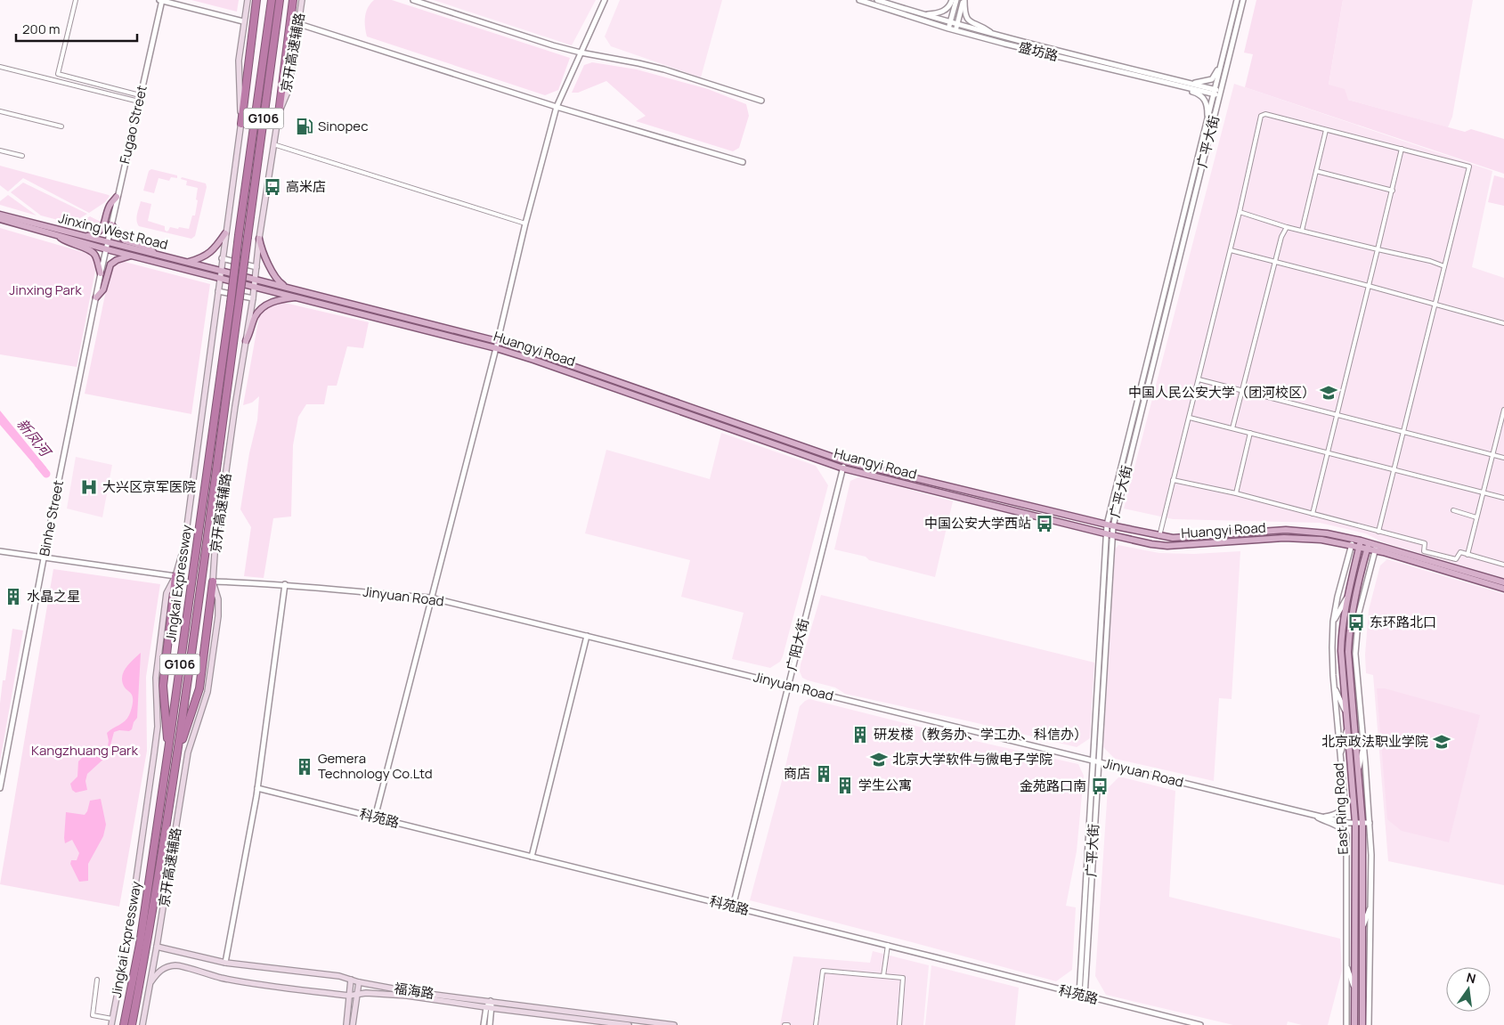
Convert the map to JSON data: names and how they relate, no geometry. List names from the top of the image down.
{
  "streets": {
    "highway": ["G106", "Jingkai Expressway"],
    "main road": [
      "京开高速辅路",
      "Jinxing West Road",
      "Huangyi Road",
      "East Ring Road",
      "福海路"
    ],
    "street": [
      "盛坊路",
      "Fugao Street",
      "广平大街",
      "Binhe Street",
      "Jinyuan Road",
      "广阳大街",
      "科苑路"
    ]
  },
  "crossings": [
    ["盛坊路", "广平大街"],
    ["京开高速辅路", "Huangyi Road"],
    ["京开高速辅路", "Jinyuan Road"],
    ["京开高速辅路", "福海路"],
    ["Fugao Street", "Jinxing West Road"],
    ["Fugao Street", "Binhe Street"],
    ["广平大街", "Huangyi Road"],
    ["广平大街", "Jinyuan Road"],
    ["广平大街", "科苑路"],
    ["Jinxing West Road", "Huangyi Road"],
    ["Jinxing West Road", "Binhe Street"],
    ["Huangyi Road", "广阳大街"],
    ["Huangyi Road", "East Ring Road"],
    ["Jinyuan Road", "广阳大街"],
    ["Jinyuan Road", "East Ring Road"],
    ["广阳大街", "科苑路"]
  ],
  "water": ["新凤河"],
  "parks": ["Jinxing Park", "Kangzhuang Park"],
  "places": {
    "fuel station": ["Sinopec"],
    "bus stop": [
      "高米店",
      "中国公安大学西站",
      "东环路北口",
      "金苑路口南"
    ],
    "school or university": ["中国人民公安大学（团河校区）", "北京政法职业学院", "北京大学软件与微电子学院"],
    "hospital": ["大兴区京军医院"],
    "building": [
      "水晶之星",
      "研发楼（教务办、学工办、科信办）",
      "Gemera Technology Co.Ltd",
      "商店",
      "学生公寓"
    ]
  },
  "scale_bar": "200 m",
  "north": "top"
}
